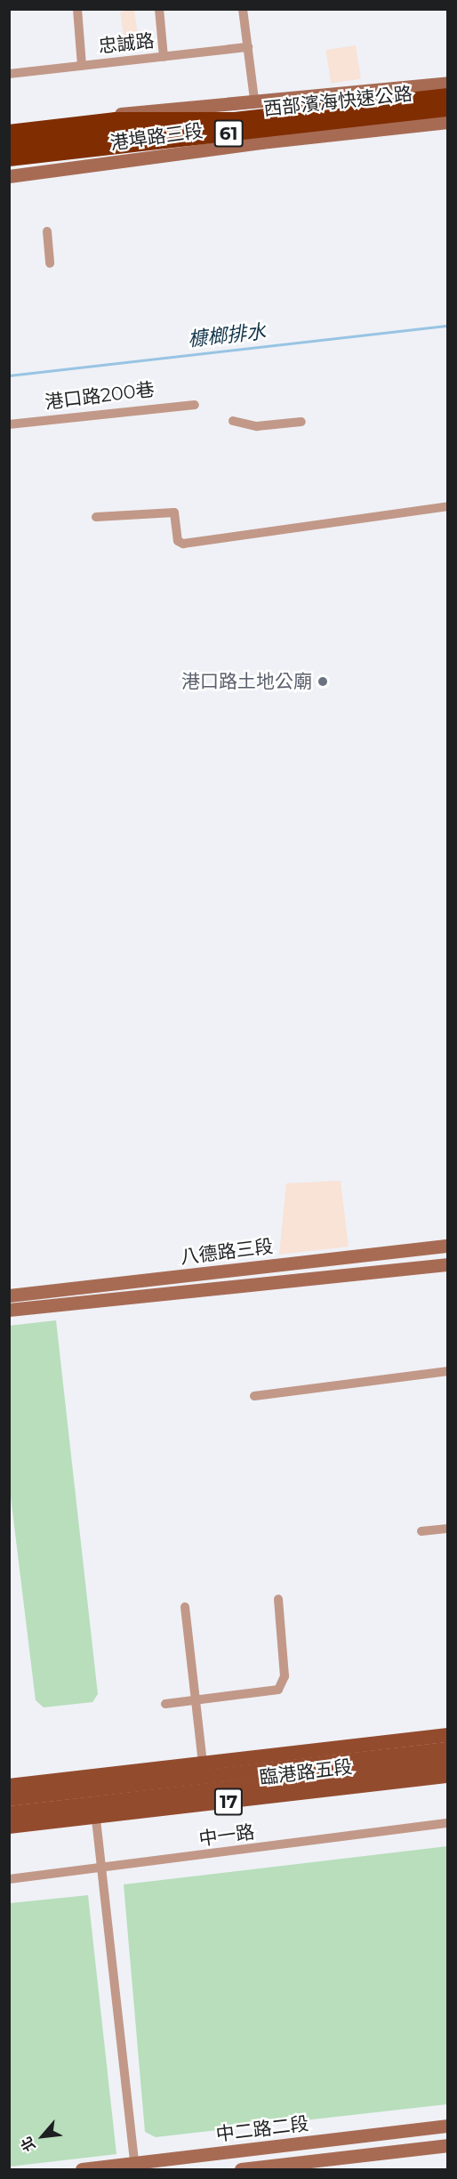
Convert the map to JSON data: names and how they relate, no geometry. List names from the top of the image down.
{
  "streets": {
    "highway": ["西部濱海快速公路", "61"],
    "main road": ["臨港路五段", "17"],
    "street": [
      "忠誠路",
      "港埠路三段",
      "港口路200巷",
      "八德路三段",
      "中一路",
      "中二路二段"
    ]
  },
  "water": ["槺榔排水"],
  "places": ["港口路土地公廟"],
  "north": "bottom left"
}
